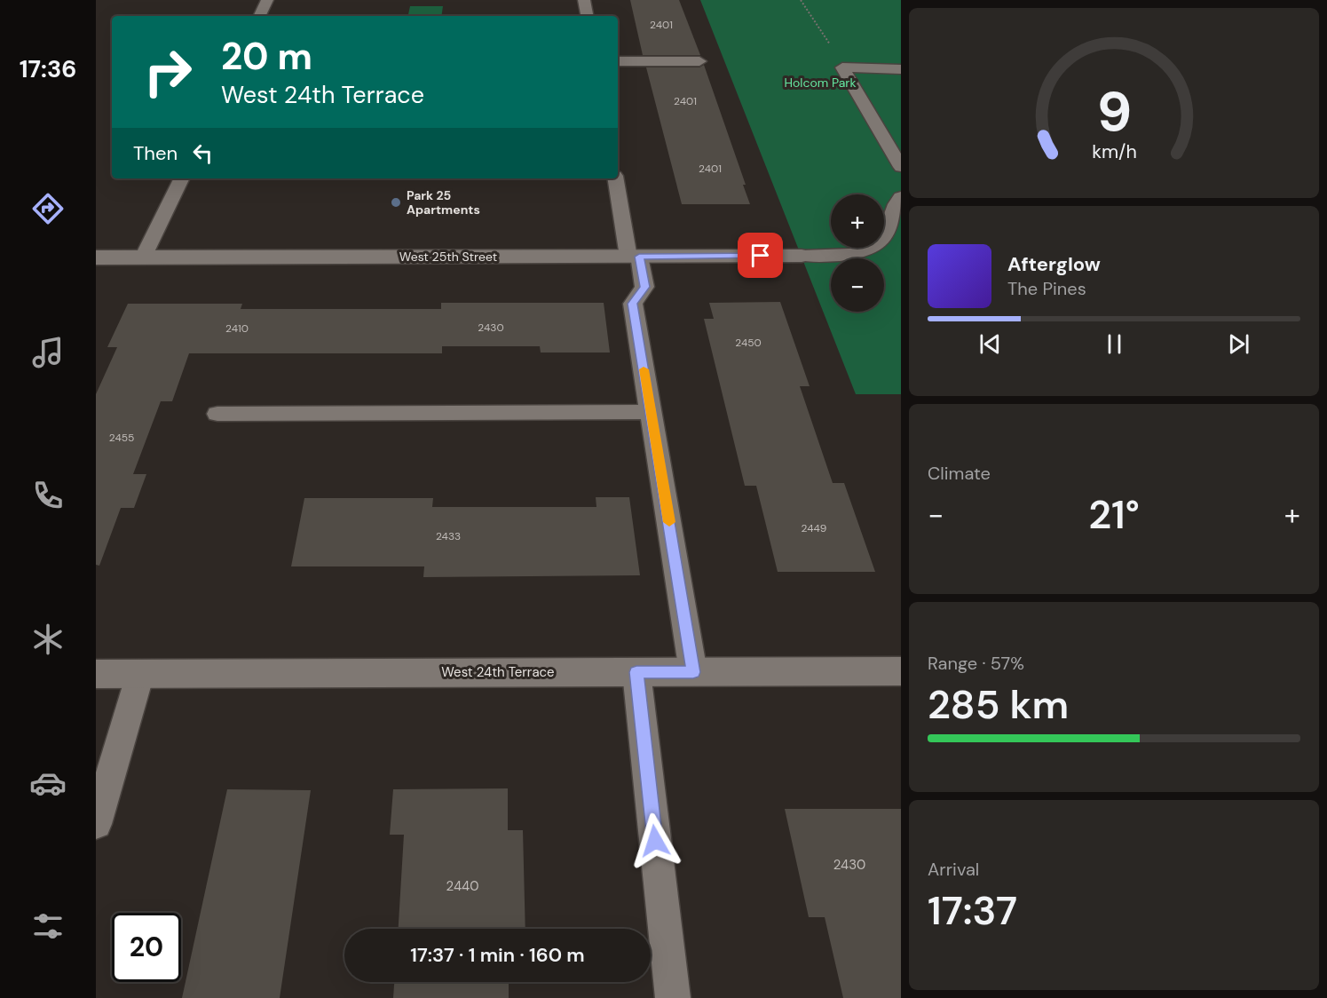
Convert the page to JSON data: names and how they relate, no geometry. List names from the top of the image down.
{
  "streets": {
    "street": ["West 25th Street", "West 24th Terrace"]
  },
  "parks": ["Holcom Park"],
  "places": ["Park 25 Apartments"],
  "house_numbers": [
    "2401",
    "2401",
    "2401",
    "2430",
    "2410",
    "2450",
    "2455",
    "2449",
    "2433",
    "2430",
    "2440"
  ],
  "page": {
    "tabs": "17:36",
    "turn": ["20 m", "West 24th Terrace"],
    "then": "Then",
    "map_buttons": ["+", "−"],
    "song": ["Afterglow", "The Pines"],
    "tile": [
      "Climate",
      ["Range · 57%", "285 km"],
      ["Arrival", "17:37"]
    ],
    "heat": ["−", "21°", "+"],
    "limit": "20",
    "trip": "17:37 · 1 min · 160 m",
    "gauge": ["9", "km/h"]
  }
}
